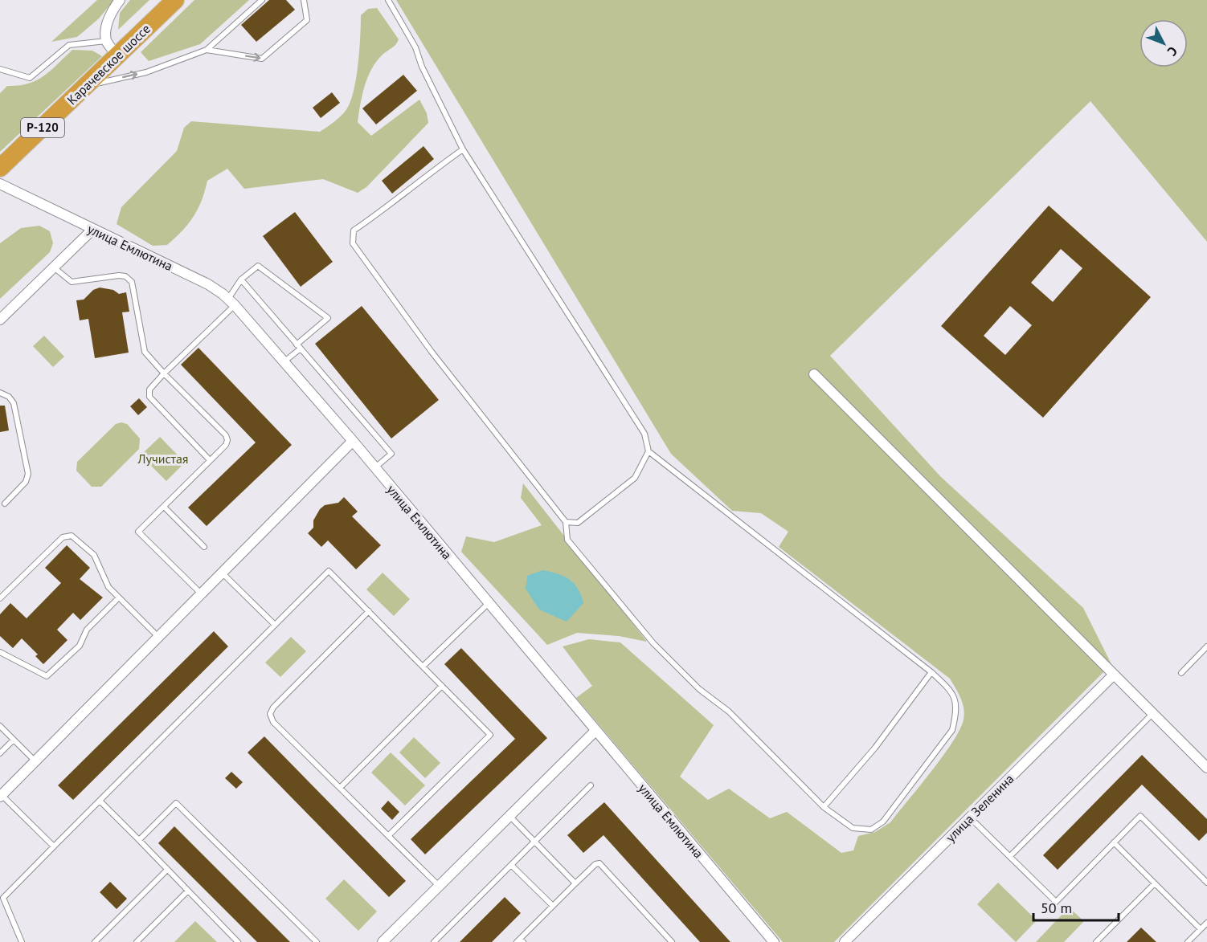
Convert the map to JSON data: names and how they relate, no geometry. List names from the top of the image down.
{
  "streets": {
    "highway": ["Карачевское шоссе", "Р-120"],
    "street": ["улица Емлютина", "улица Зеленина"]
  },
  "parks": ["Лучистая"],
  "scale_bar": "50 m",
  "north": "bottom right"
}
